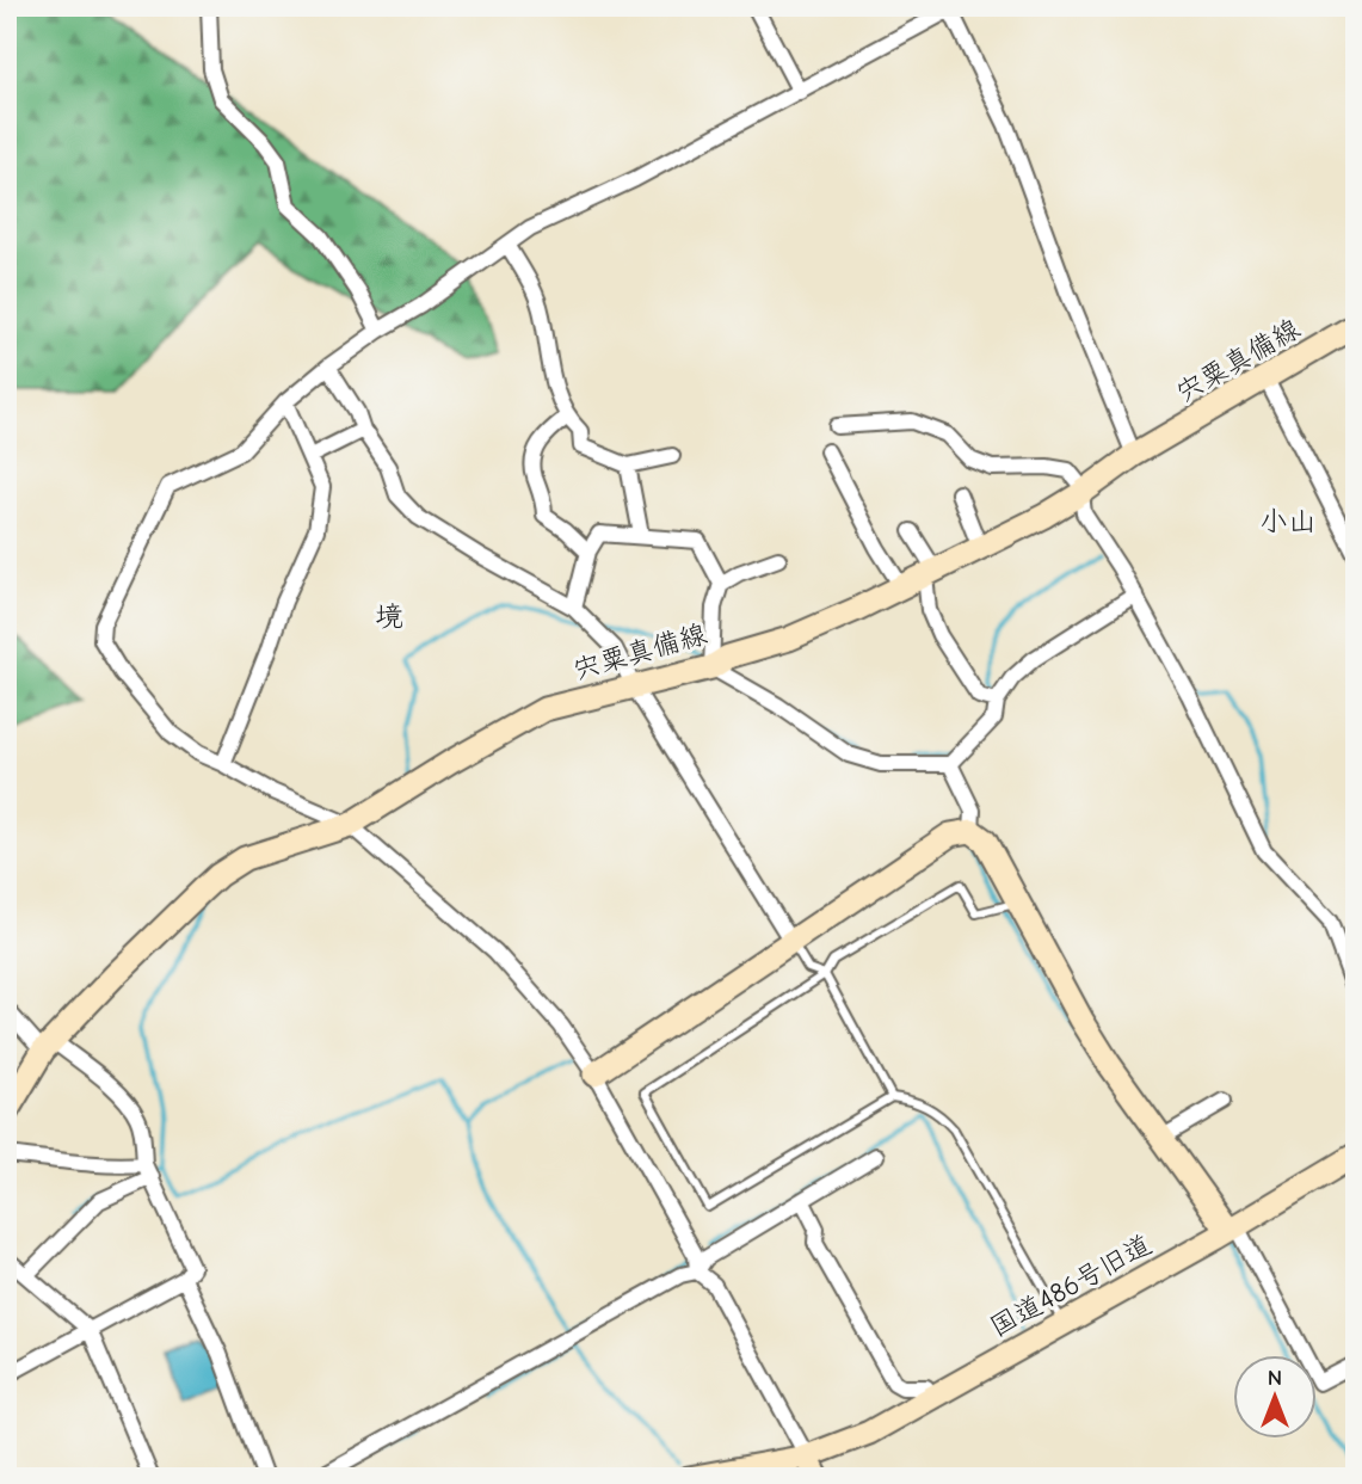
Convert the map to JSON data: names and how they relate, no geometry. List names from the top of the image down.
{
  "streets": {
    "main road": ["宍粟真備線", "国道486号旧道"]
  },
  "districts": ["小山", "境"],
  "north": "top"
}
